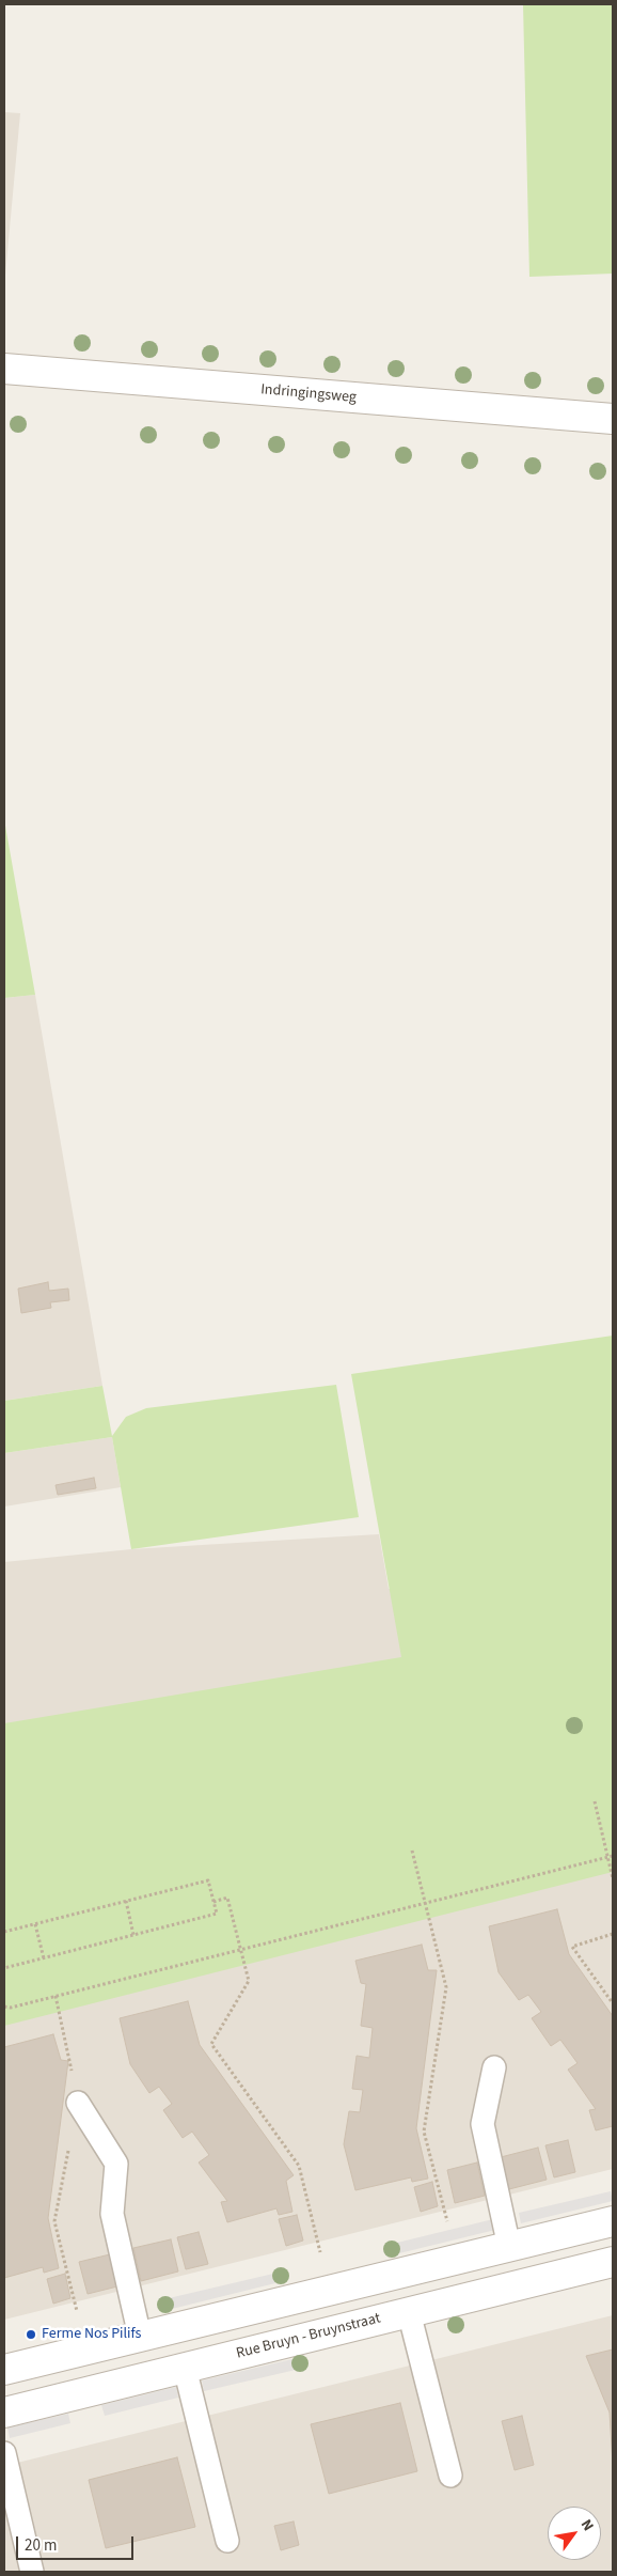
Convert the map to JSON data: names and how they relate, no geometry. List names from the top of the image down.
{
  "streets": {
    "street": ["Indringingsweg", "Rue Bruyn - Bruynstraat"]
  },
  "places": ["Ferme Nos Pilifs"],
  "scale_bar": "20 m",
  "north": "top right"
}
